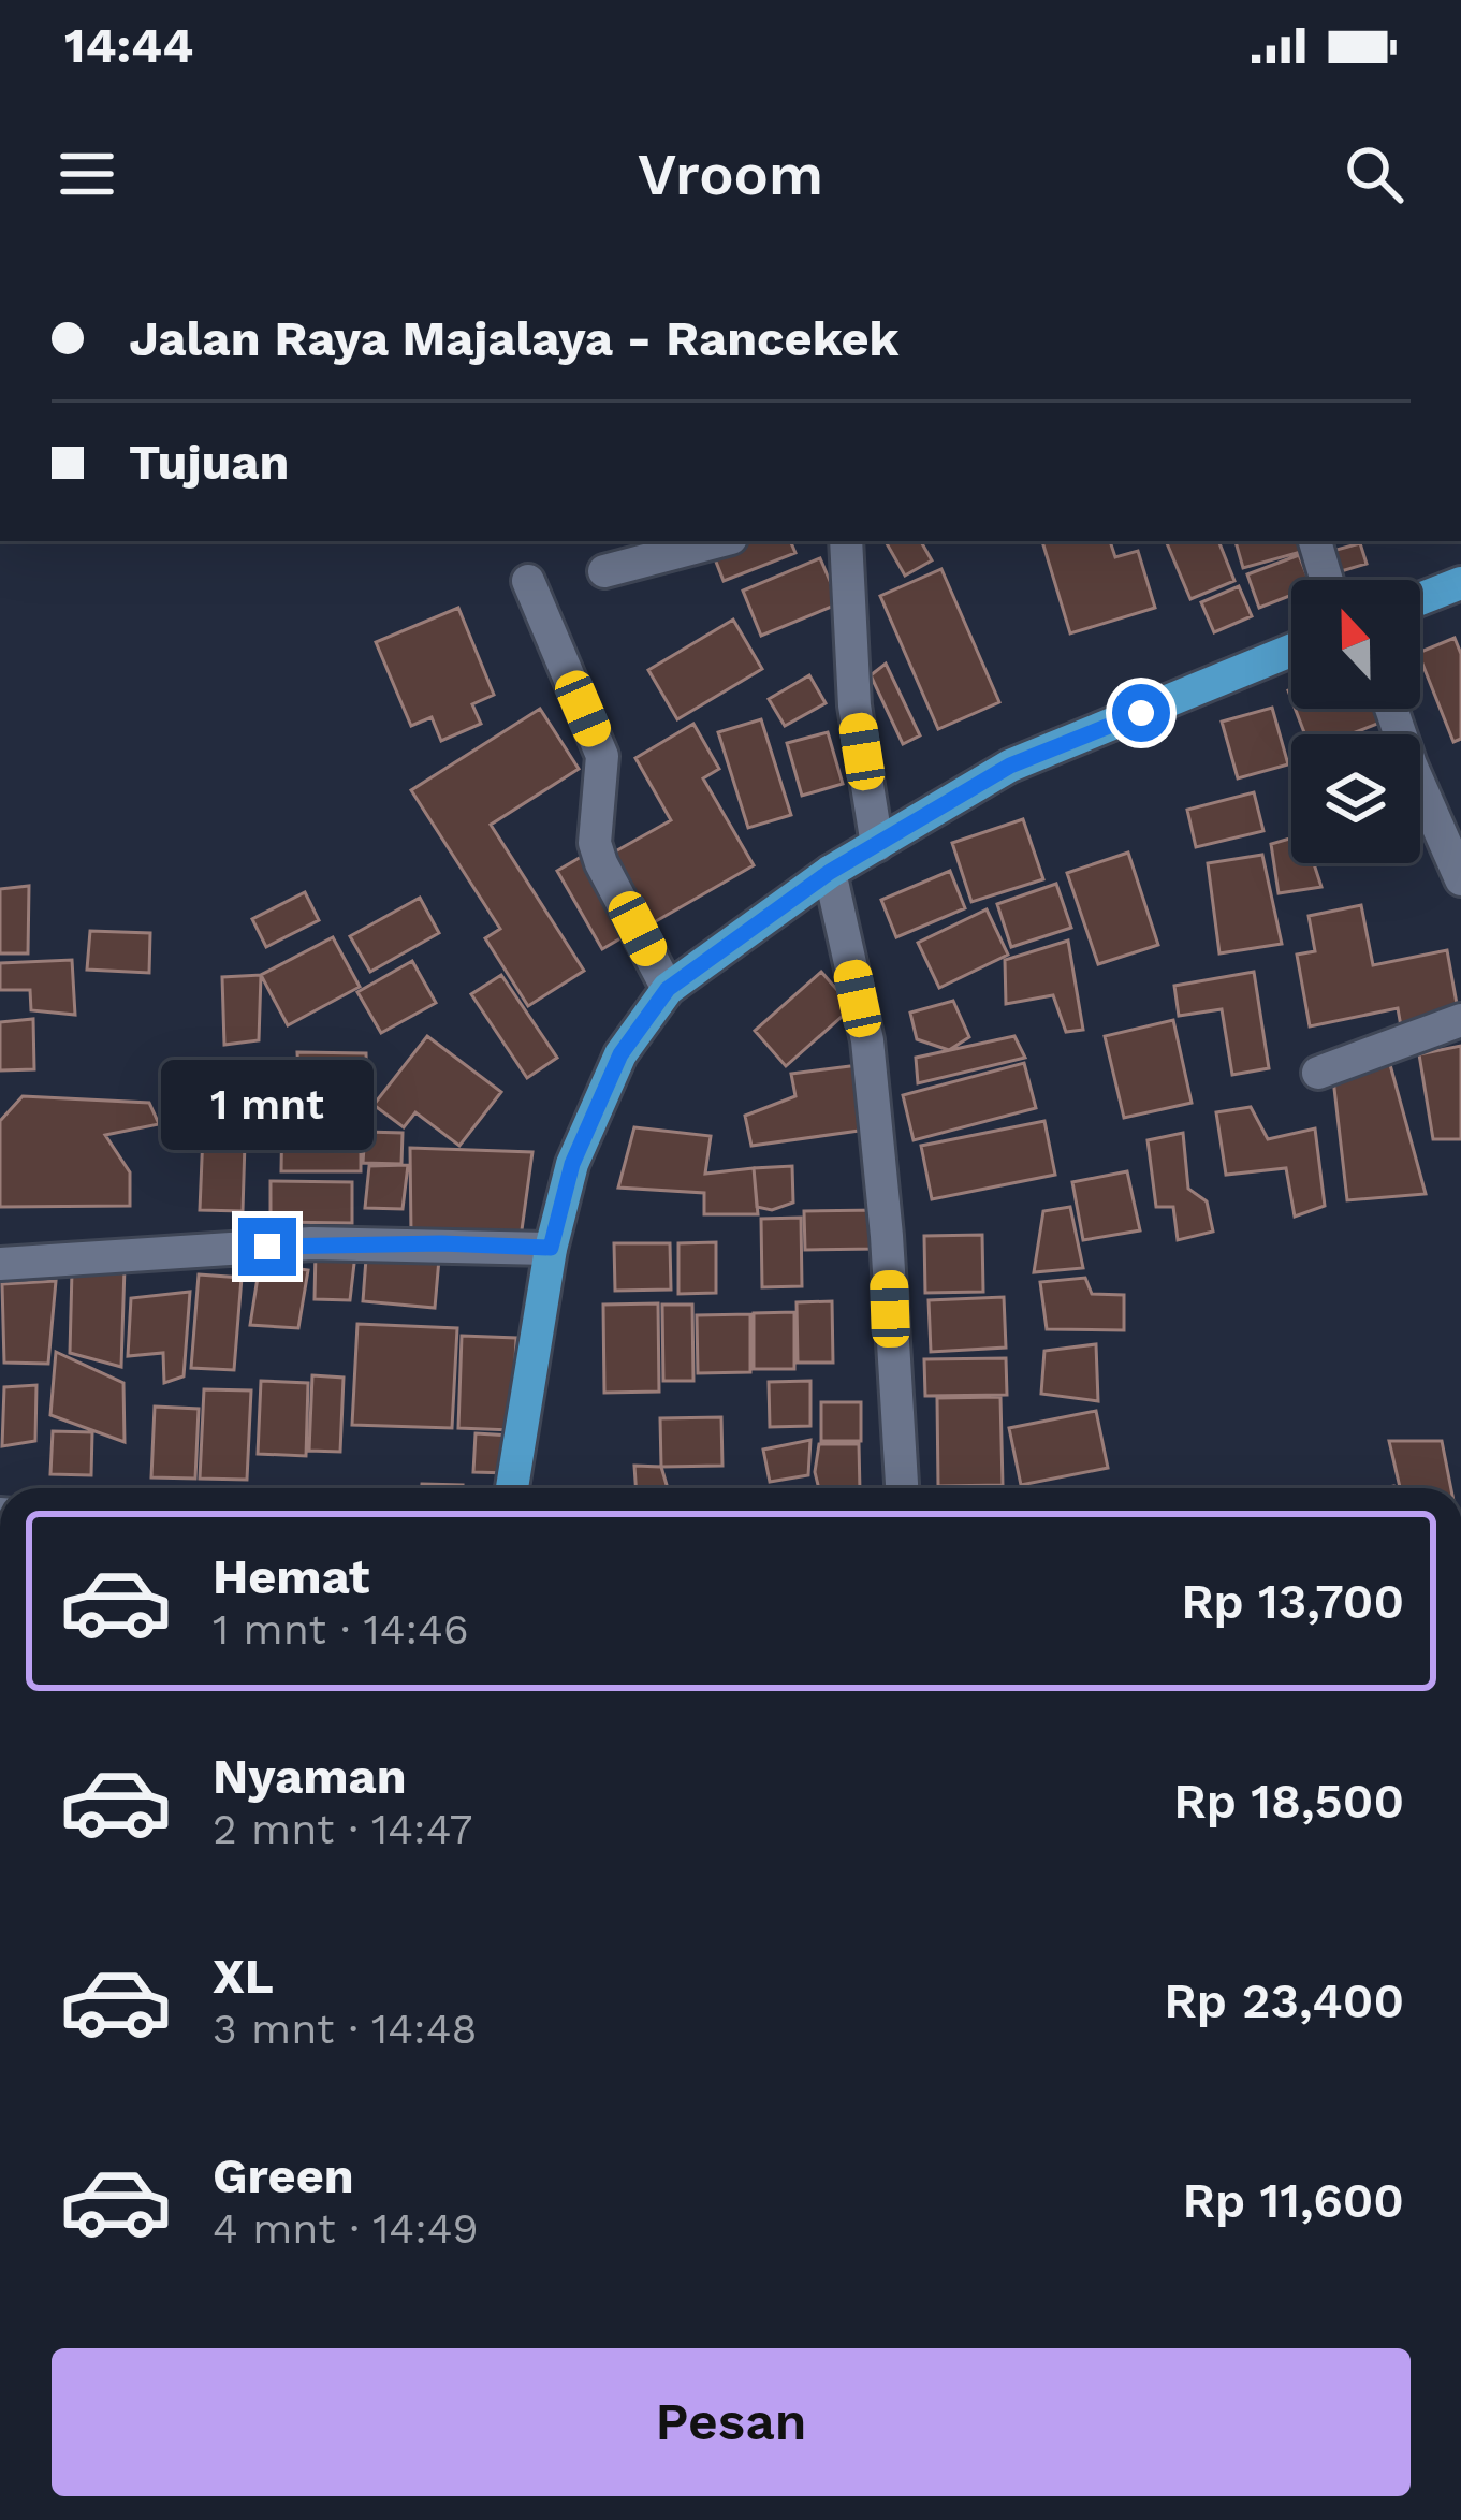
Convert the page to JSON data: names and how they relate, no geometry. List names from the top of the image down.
{
  "north": "top",
  "page": {
    "status": "14:44",
    "header": "Vroom",
    "banner": ["Jalan Raya Majalaya - Rancekek", "Tujuan"],
    "bubble": "1 mnt",
    "list": [
      {
        "name": "Hemat",
        "note": "1 mnt · 14:46",
        "value": "Rp 13,700"
      },
      {
        "name": "Nyaman",
        "note": "2 mnt · 14:47",
        "value": "Rp 18,500"
      },
      {
        "name": "XL",
        "note": "3 mnt · 14:48",
        "value": "Rp 23,400"
      },
      {
        "name": "Green",
        "note": "4 mnt · 14:49",
        "value": "Rp 11,600"
      }
    ],
    "buttons": "Pesan"
  }
}
